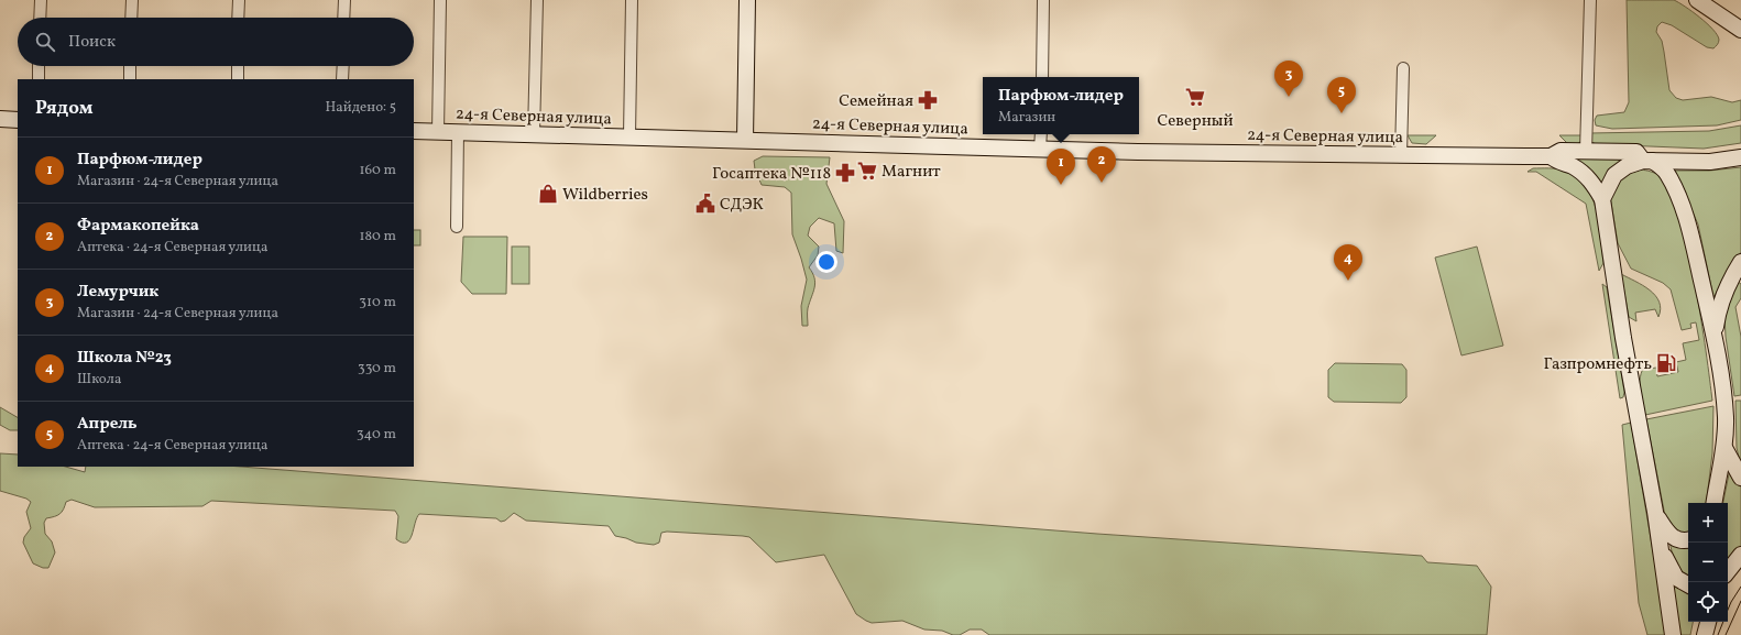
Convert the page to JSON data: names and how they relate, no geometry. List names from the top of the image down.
{
  "streets": {
    "main road": ["24-я Северная улица"]
  },
  "places": {
    "supermarket": ["Северный", "Магнит"],
    "pharmacy": ["Семейная", "Госаптека №118"],
    "shop": ["Wildberries"],
    "public building": ["СДЭК"],
    "fuel station": ["Газпромнефть"]
  },
  "page": {
    "search": "Поиск",
    "pins": [
      "3",
      "5",
      "2",
      "1",
      "4"
    ],
    "popup": ["Парфюм-лидер", "Магазин"],
    "heading": ["Рядом", "Найдено: 5"],
    "list": [
      {
        "mark": "1",
        "name": "Парфюм-лидер",
        "note": "Магазин · 24-я Северная улица",
        "value": "160 m"
      },
      {
        "mark": "2",
        "name": "Фармакопейка",
        "note": "Аптека · 24-я Северная улица",
        "value": "180 m"
      },
      {
        "mark": "3",
        "name": "Лемурчик",
        "note": "Магазин · 24-я Северная улица",
        "value": "310 m"
      },
      {
        "mark": "4",
        "name": "Школа №23",
        "note": "Школа",
        "value": "330 m"
      },
      {
        "mark": "5",
        "name": "Апрель",
        "note": "Аптека · 24-я Северная улица",
        "value": "340 m"
      }
    ],
    "map_buttons": ["+", "−"]
  }
}
